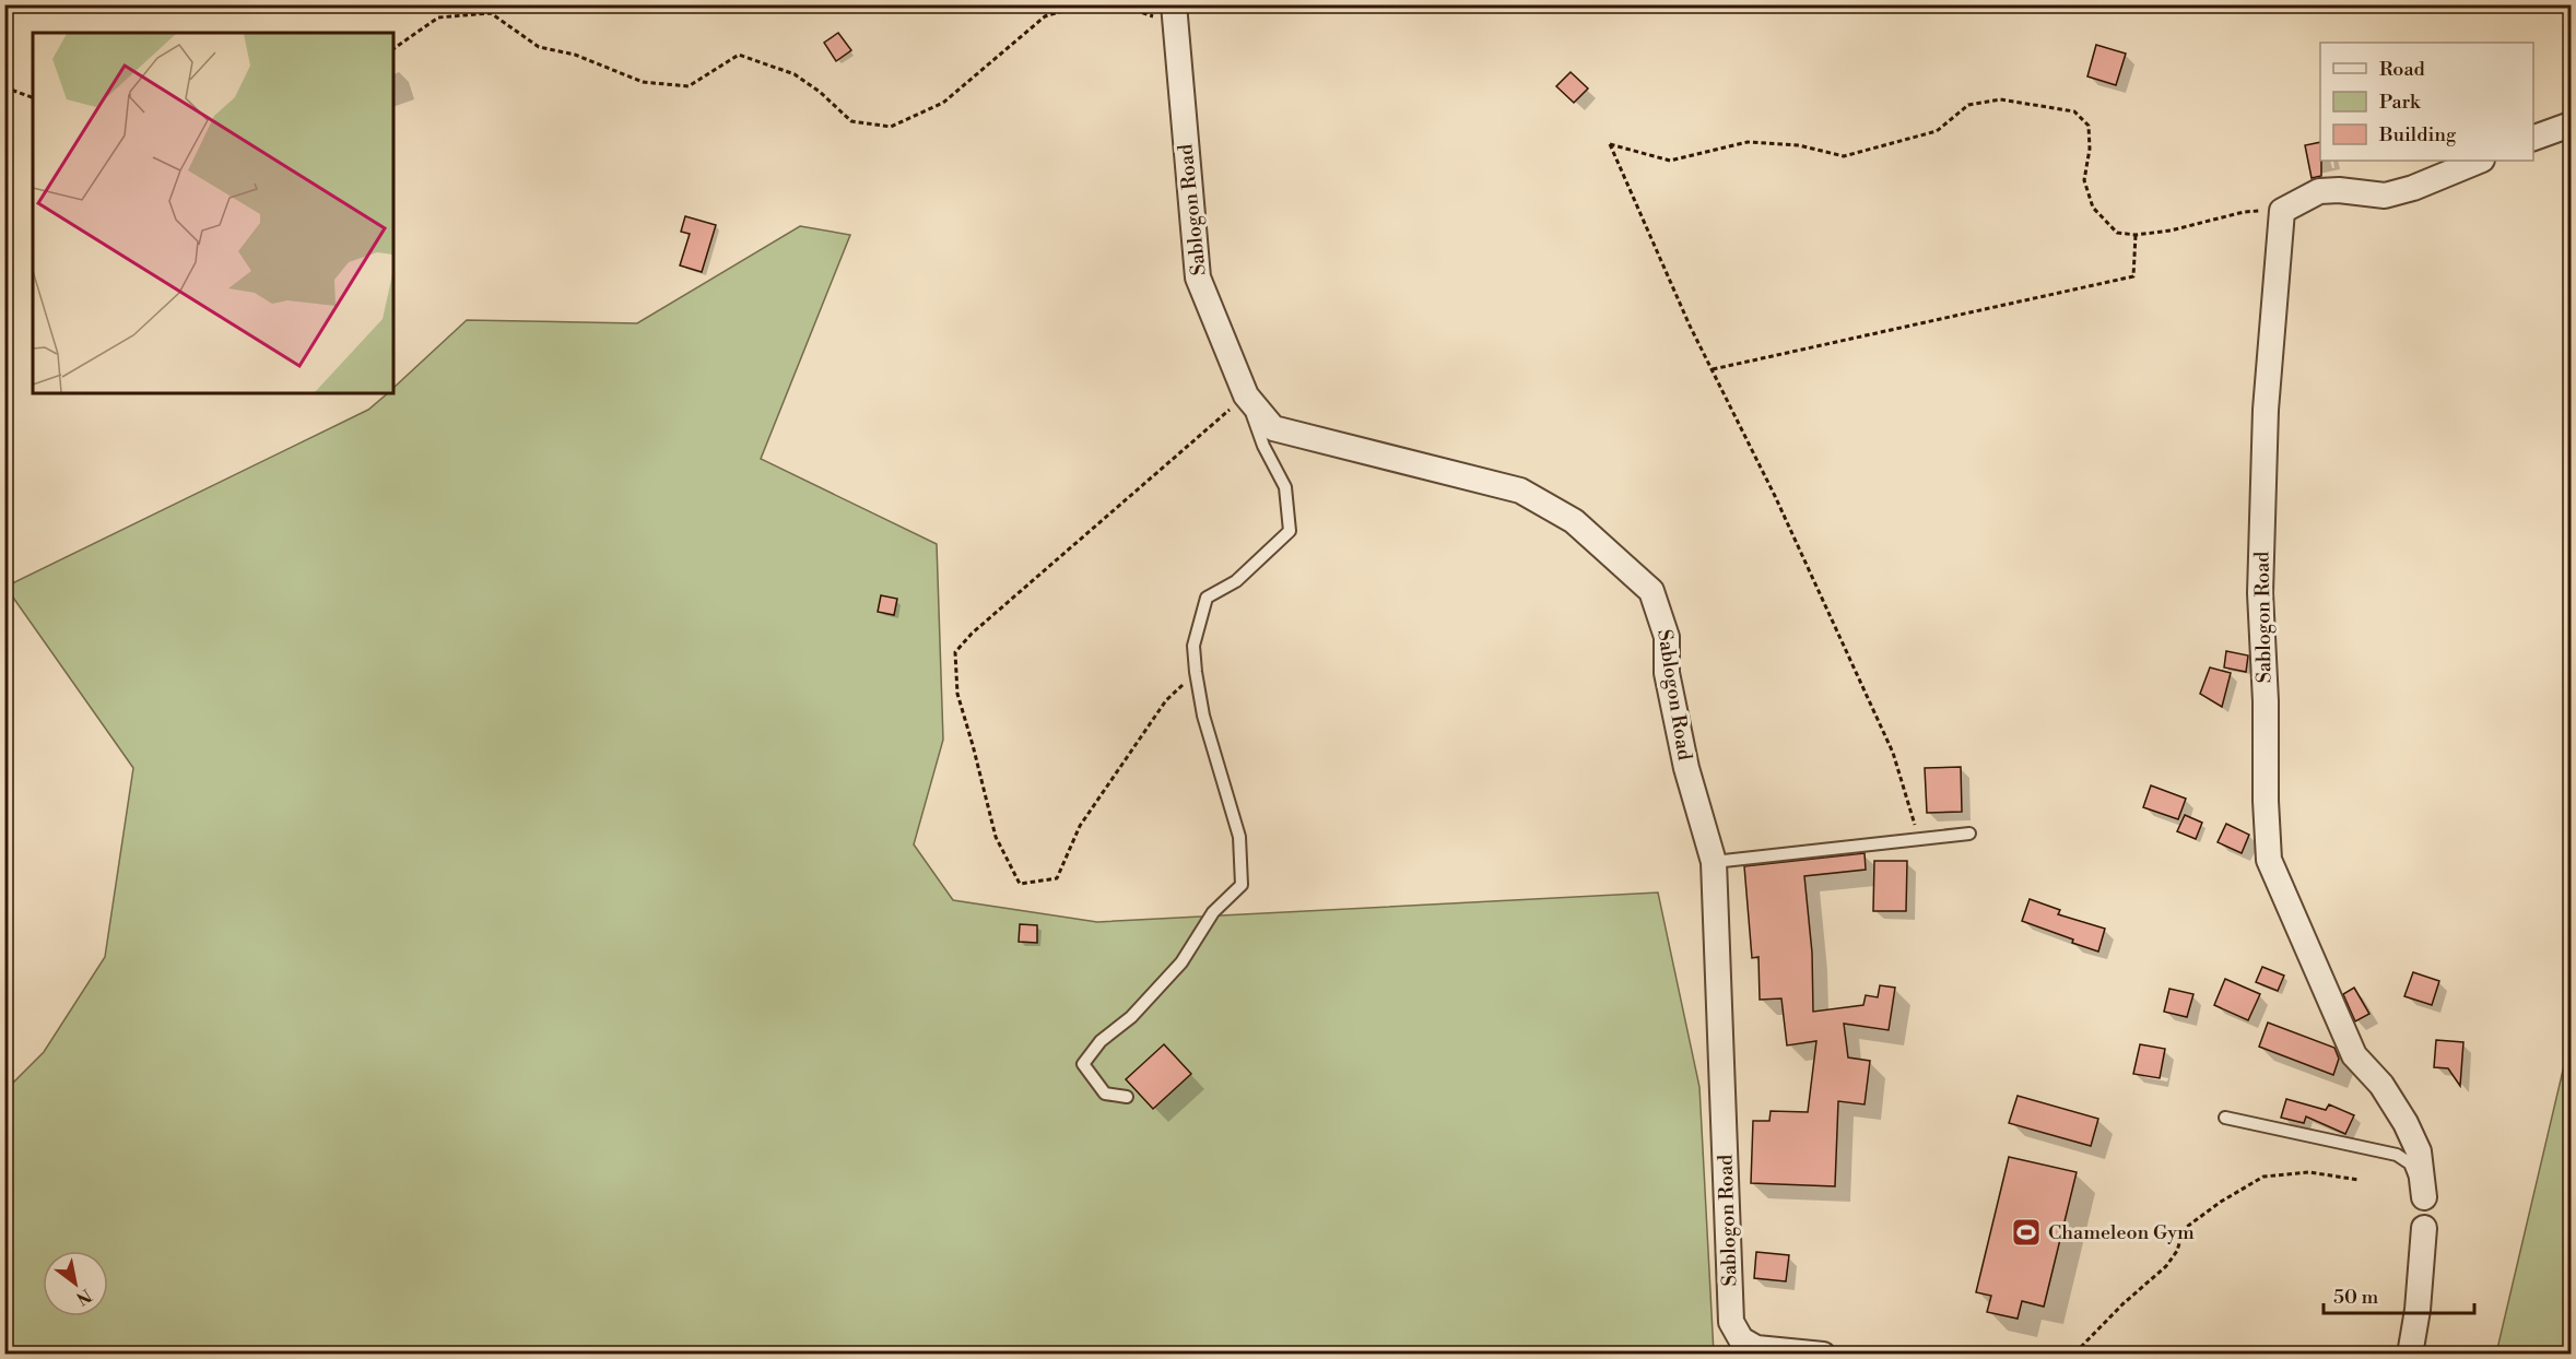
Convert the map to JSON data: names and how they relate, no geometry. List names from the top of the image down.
{
  "streets": {
    "street": ["Sablogon Road"]
  },
  "places": {
    "sports": ["Chameleon Gym"]
  },
  "legend": ["Road", "Park", "Building"],
  "scale_bar": "50 m",
  "north": "bottom right"
}
